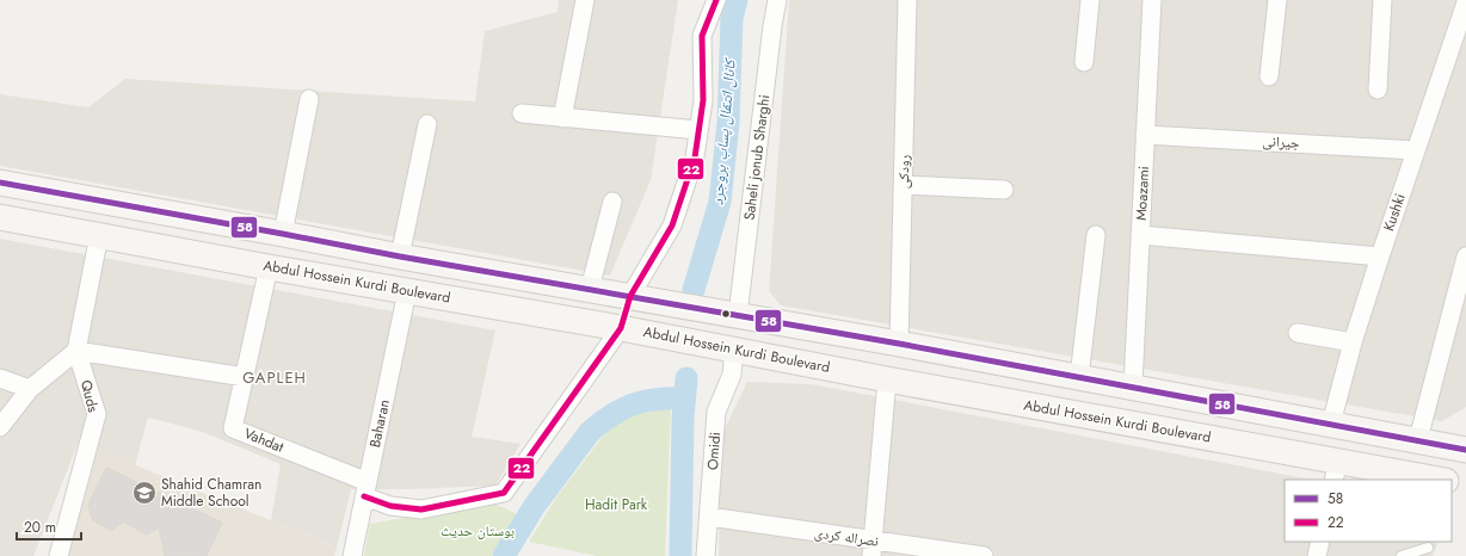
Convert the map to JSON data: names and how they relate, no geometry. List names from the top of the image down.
{
  "streets": {
    "main road": ["Abdul Hossein Kurdi Boulevard"],
    "street": [
      "جیرانی",
      "Saheli jonub Sharghi",
      "رودکی",
      "Moazami",
      "Kushki",
      "Quds",
      "Baharan",
      "Vahdat",
      "Omidi",
      "نصراله کردی"
    ]
  },
  "crossings": [
    ["جیرانی", "Moazami"],
    ["جیرانی", "Kushki"],
    ["Abdul Hossein Kurdi Boulevard", "Quds"],
    ["Abdul Hossein Kurdi Boulevard", "Baharan"],
    ["Abdul Hossein Kurdi Boulevard", "Vahdat"],
    ["Abdul Hossein Kurdi Boulevard", "Omidi"],
    ["Baharan", "Vahdat"],
    ["Omidi", "نصراله کردی"]
  ],
  "districts": ["GAPLEH"],
  "water": ["کانال انتقال پساب بروجرد"],
  "parks": ["Hadit Park", "بوستان حدیث"],
  "places": {
    "school or university": ["Shahid Chamran Middle School"]
  },
  "lines": ["transit line 22", "transit line 58"],
  "legend": ["58", "22"],
  "scale_bar": "20 m"
}
